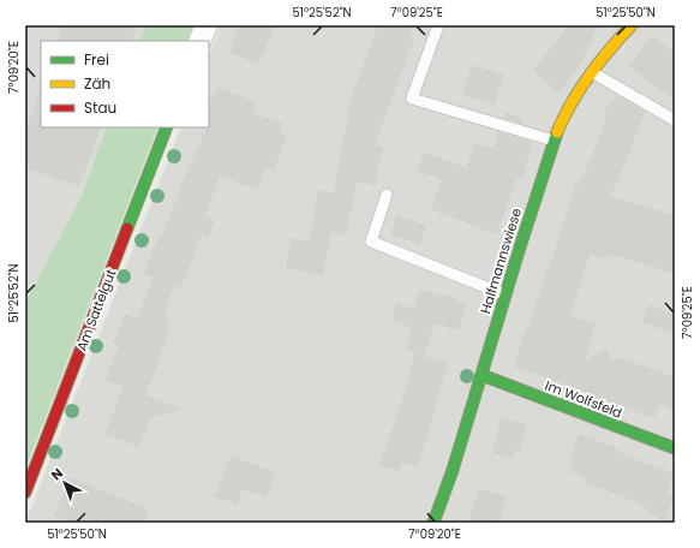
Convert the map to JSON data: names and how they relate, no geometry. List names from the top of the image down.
{
  "streets": {
    "street": ["Halfmannswiese", "Am Sattelgut", "Im Wolfsfeld"]
  },
  "crossings": [
    ["Halfmannswiese", "Im Wolfsfeld"]
  ],
  "legend": ["Frei", "Zäh", "Stau"],
  "north": "top left",
  "coordinates": [
    "51°25'52\"N",
    "7°09'25\"E",
    "51°25'50\"N",
    "7°09'20\"E"
  ]
}
